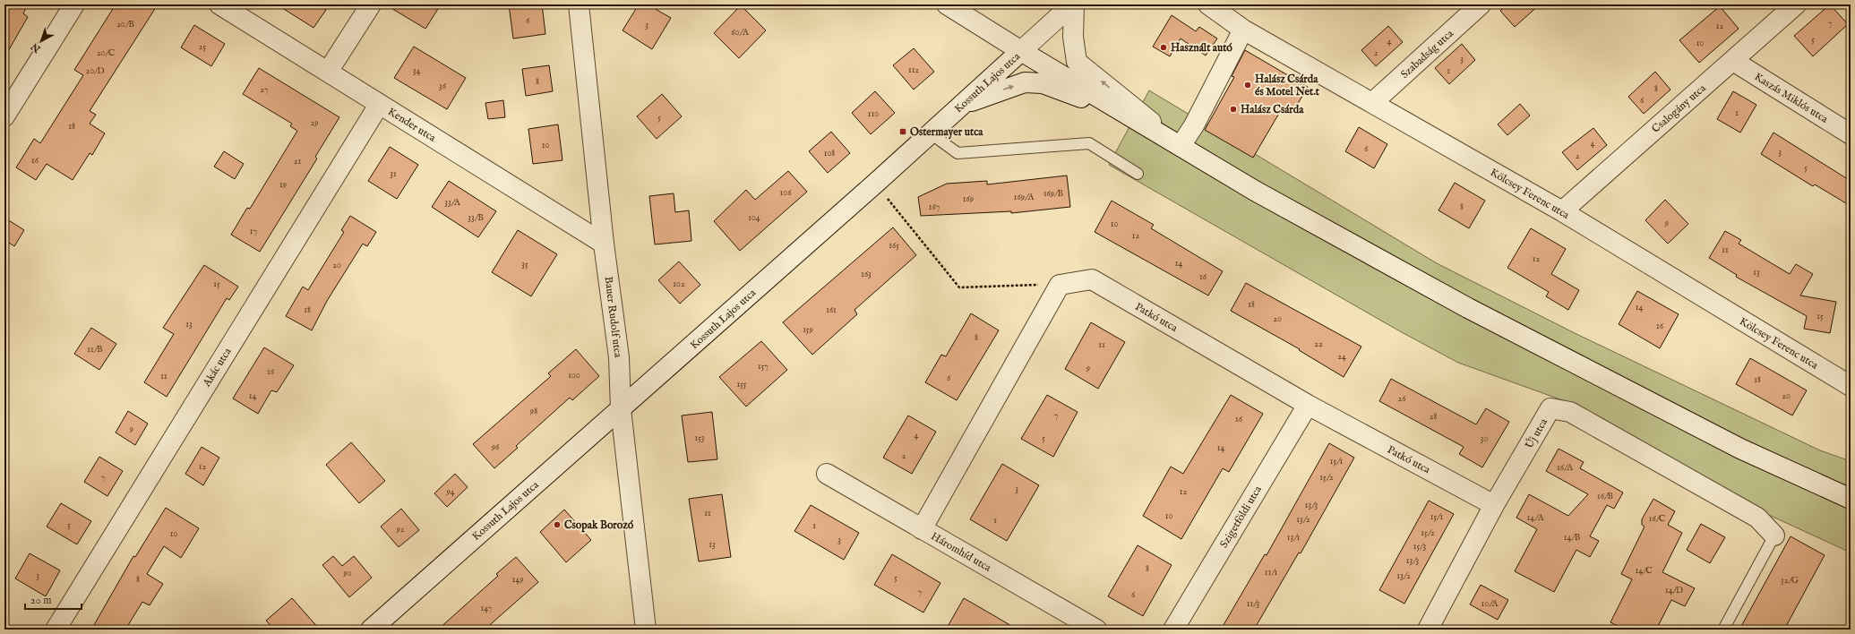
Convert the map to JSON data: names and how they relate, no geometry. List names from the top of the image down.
{
  "streets": {
    "street": [
      "Szabadság utca",
      "Kossuth Lajos utca",
      "Kaszás Miklós utca",
      "Csalogány utca",
      "Kender utca",
      "Kölcsey Ferenc utca",
      "Bauer Rudolf utca",
      "Patkó utca",
      "Akác utca",
      "Új utca",
      "Szigetföldi utca",
      "Háromhíd utca"
    ]
  },
  "crossings": [
    ["Szabadság utca", "Kölcsey Ferenc utca"],
    ["Kossuth Lajos utca", "Bauer Rudolf utca"],
    ["Kaszás Miklós utca", "Csalogány utca"],
    ["Csalogány utca", "Kölcsey Ferenc utca"],
    ["Kender utca", "Bauer Rudolf utca"],
    ["Kender utca", "Akác utca"],
    ["Patkó utca", "Új utca"],
    ["Patkó utca", "Szigetföldi utca"]
  ],
  "places": {
    "other": [
      "Használt autó",
      "Halász Csárda és Motel Net.t",
      "Halász Csárda",
      "Csopak Borozó"
    ],
    "transit": ["Ostermayer utca"]
  },
  "house_numbers": [
    "6",
    "7",
    "20/B",
    "3",
    "12",
    "60/A",
    "5",
    "4",
    "10",
    "25",
    "20/C",
    "2",
    "3",
    "112",
    "20/D",
    "34",
    "1",
    "8",
    "36",
    "8",
    "27",
    "6",
    "1",
    "110",
    "5",
    "29",
    "18",
    "4",
    "10",
    "6",
    "3",
    "108",
    "2",
    "16",
    "21",
    "5",
    "31",
    "19",
    "106",
    "169/B",
    "169/A",
    "169",
    "33/A",
    "167",
    "8",
    "33/B",
    "104",
    "9",
    "10",
    "17",
    "12",
    "165",
    "11",
    "12",
    "14",
    "35",
    "20",
    "13",
    "163",
    "16",
    "15",
    "102",
    "18",
    "14",
    "18",
    "161",
    "15",
    "20",
    "13",
    "16",
    "159",
    "8",
    "22",
    "11",
    "11/B",
    "24",
    "157",
    "9",
    "16",
    "100",
    "11",
    "6",
    "18",
    "155",
    "14",
    "20",
    "26",
    "98",
    "7",
    "28",
    "16",
    "9",
    "4",
    "153",
    "5",
    "30",
    "96",
    "14",
    "2",
    "15/1",
    "12",
    "16/A",
    "7",
    "15/2",
    "3",
    "94",
    "12",
    "16/B",
    "13/3",
    "11",
    "10",
    "15/1",
    "14/A",
    "16/C",
    "13/2",
    "1",
    "5",
    "1",
    "92",
    "15/2",
    "10",
    "13/1",
    "14/B",
    "3",
    "13",
    "15/3",
    "13/3",
    "8",
    "14/C",
    "11/1",
    "90",
    "3",
    "13/2",
    "5",
    "8",
    "149",
    "32/G",
    "14/D",
    "7",
    "6",
    "11/3",
    "10/A",
    "147"
  ],
  "scale_bar": "20 m",
  "north": "bottom left"
}
